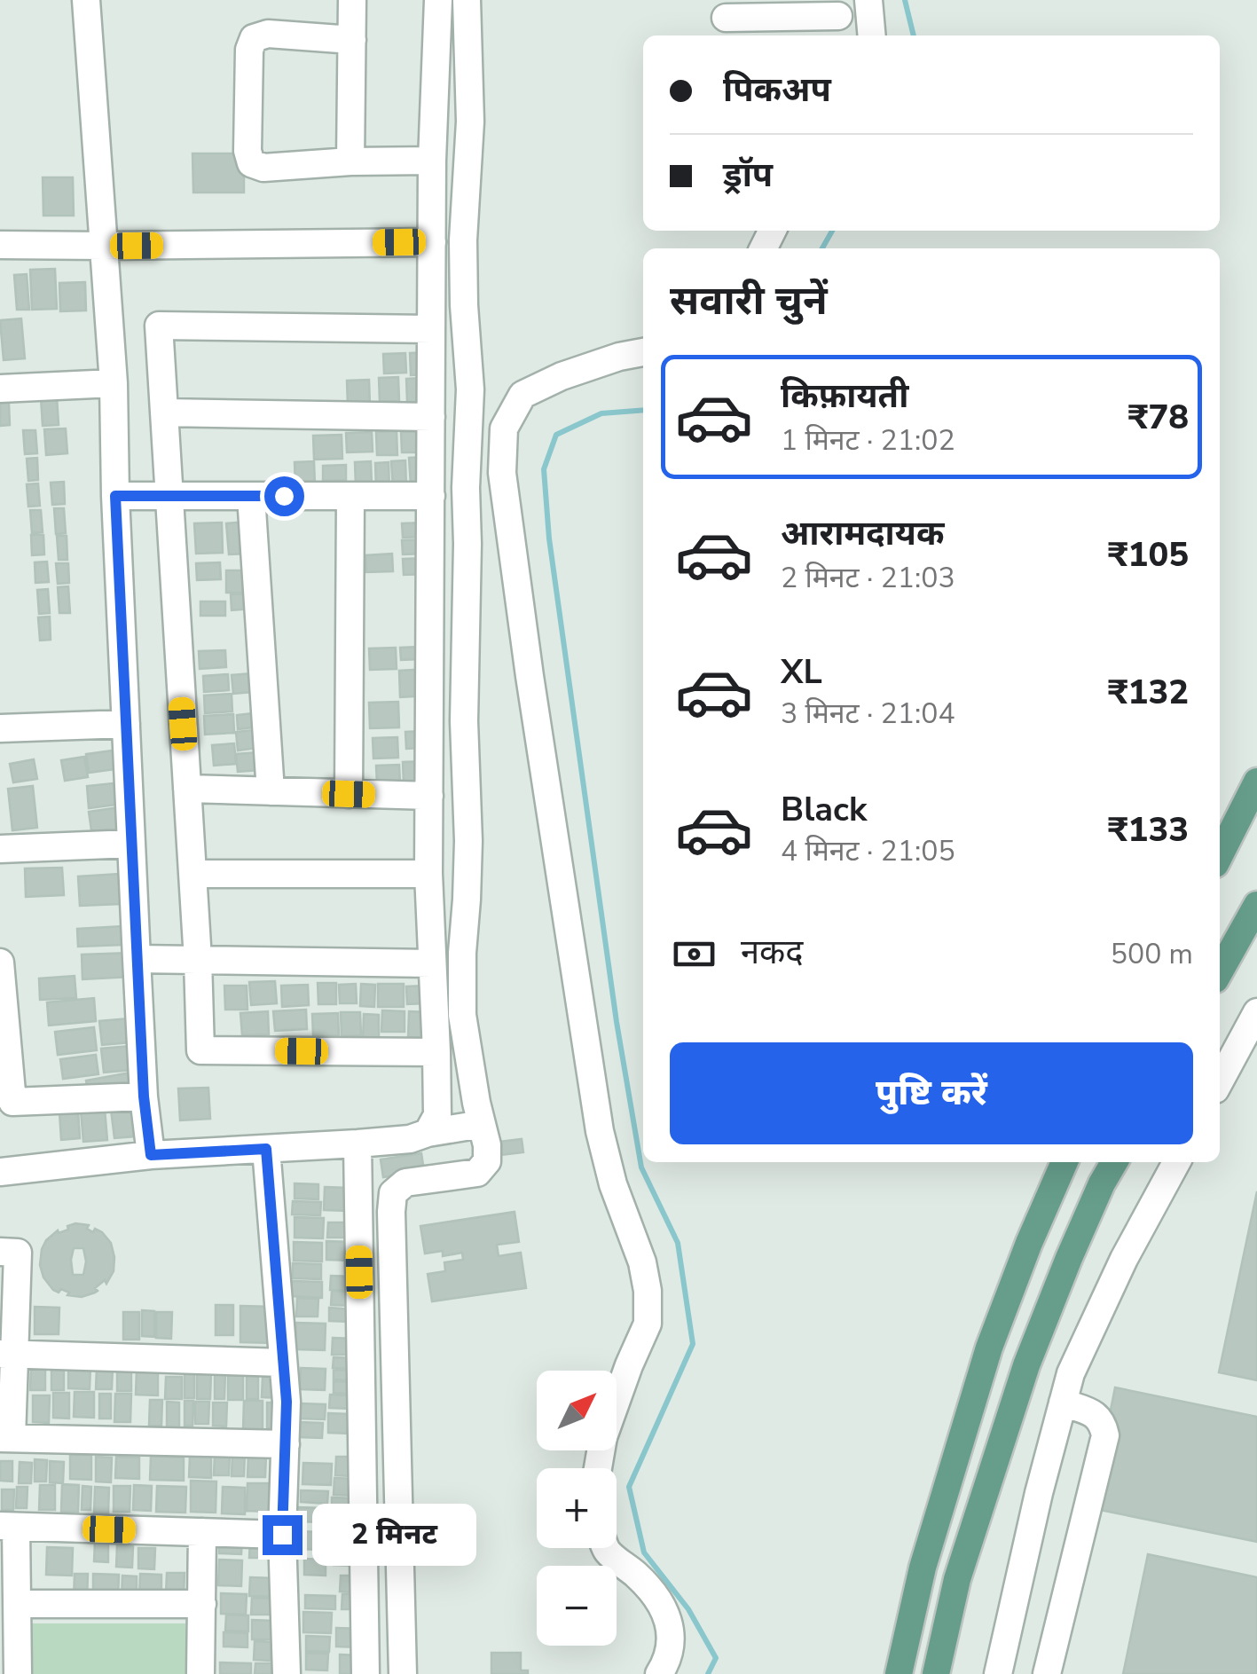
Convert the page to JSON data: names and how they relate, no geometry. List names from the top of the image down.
{
  "north": "top right",
  "page": {
    "banner": ["पिकअप", "ड्रॉप"],
    "heading": "सवारी चुनें",
    "list": [
      {
        "name": "किफ़ायती",
        "note": "1 मिनट · 21:02",
        "value": "₹78"
      },
      {
        "name": "आरामदायक",
        "note": "2 मिनट · 21:03",
        "value": "₹105"
      },
      {
        "name": "XL",
        "note": "3 मिनट · 21:04",
        "value": "₹132"
      },
      {
        "name": "Black",
        "note": "4 मिनट · 21:05",
        "value": "₹133"
      }
    ],
    "pay": ["नकद", "500 m"],
    "buttons": "पुष्टि करें",
    "map_buttons": ["+", "−"],
    "bubble": "2 मिनट"
  }
}
